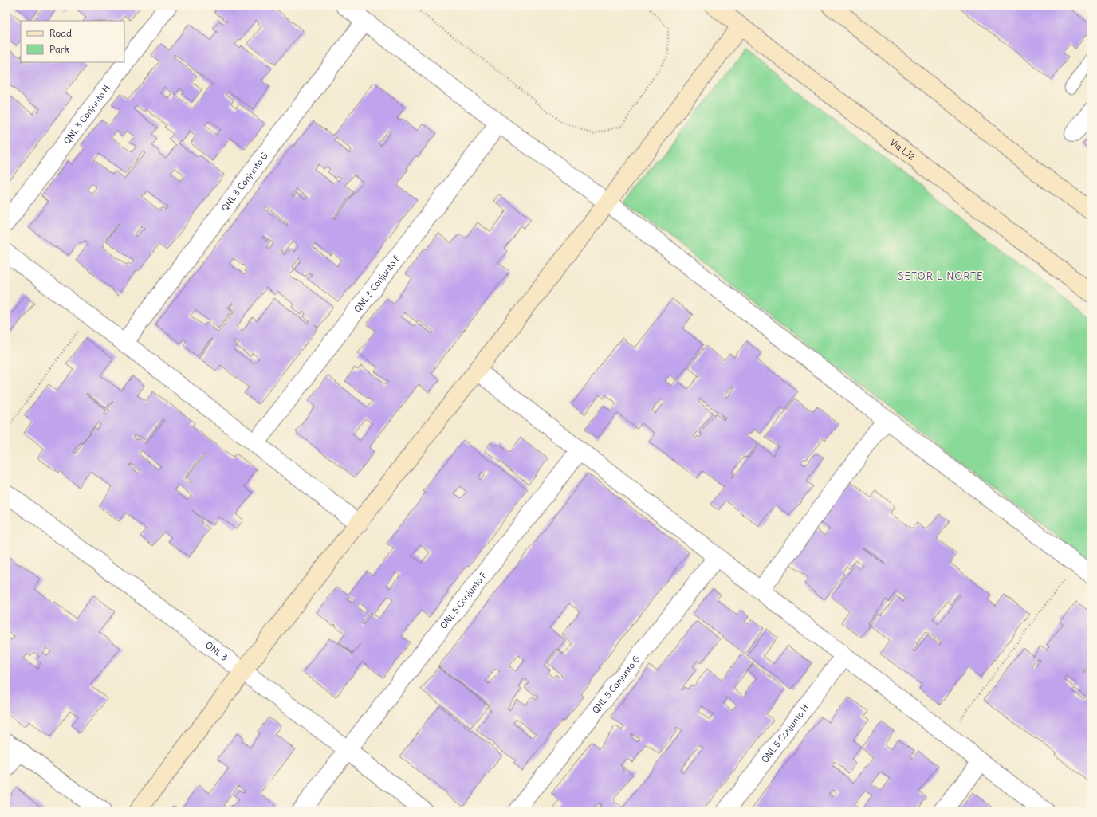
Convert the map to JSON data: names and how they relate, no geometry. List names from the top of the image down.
{
  "streets": {
    "street": [
      "QNL 3 Conjunto H",
      "Via LJ2",
      "QNL 3 Conjunto G",
      "QNL 3 Conjunto F",
      "QNL 5 Conjunto F",
      "ONL 3",
      "QNL 5 Conjunto G",
      "QNL 5 Conjunto H"
    ]
  },
  "crossings": [
    ["QNL 5 Conjunto F", "ONL 3"]
  ],
  "districts": ["SETOR L NORTE"],
  "legend": ["Road", "Park"]
}
